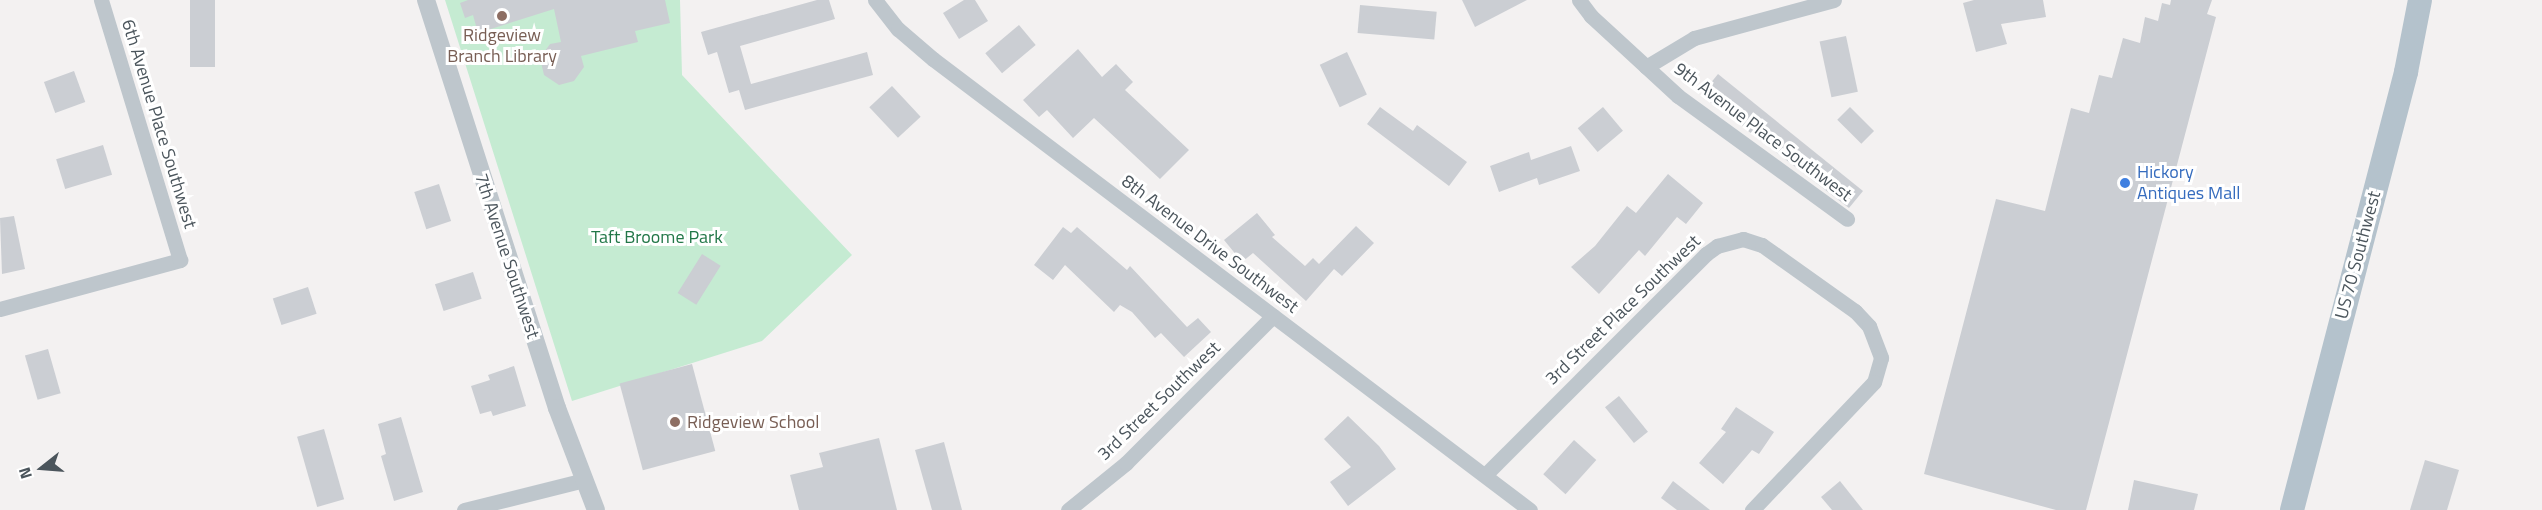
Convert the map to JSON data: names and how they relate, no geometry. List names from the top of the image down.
{
  "streets": {
    "main road": ["US 70 Southwest"],
    "street": [
      "6th Avenue Place Southwest",
      "9th Avenue Place Southwest",
      "8th Avenue Drive Southwest",
      "7th Avenue Southwest",
      "3rd Street Place Southwest",
      "3rd Street Southwest"
    ]
  },
  "crossings": [
    ["8th Avenue Drive Southwest", "3rd Street Place Southwest"],
    ["8th Avenue Drive Southwest", "3rd Street Southwest"]
  ],
  "parks": ["Taft Broome Park"],
  "places": ["Ridgeview Branch Library", "Hickory Antiques Mall", "Ridgeview School"],
  "north": "left"
}
